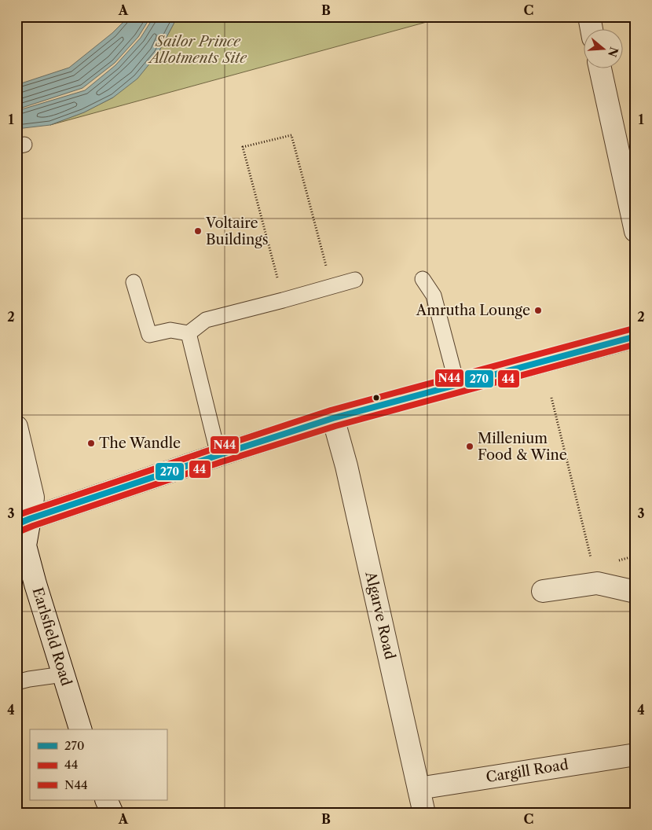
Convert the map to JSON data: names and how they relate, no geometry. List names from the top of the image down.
{
  "streets": {
    "street": ["Algarve Road", "Earlsfield Road", "Cargill Road"]
  },
  "crossings": [
    ["Algarve Road", "Cargill Road"]
  ],
  "parks": ["Sailor Prince Allotments Site"],
  "places": [
    "Voltaire Buildings",
    "Amrutha Lounge",
    "The Wandle",
    "Millenium Food & Wine"
  ],
  "lines": ["transit line N44", "transit line 270", "transit line 44"],
  "legend": ["270", "44", "N44"],
  "north": "right",
  "grid": {
    "columns": ["A", "B", "C"],
    "rows": [
      "1",
      "2",
      "3",
      "4"
    ]
  }
}
